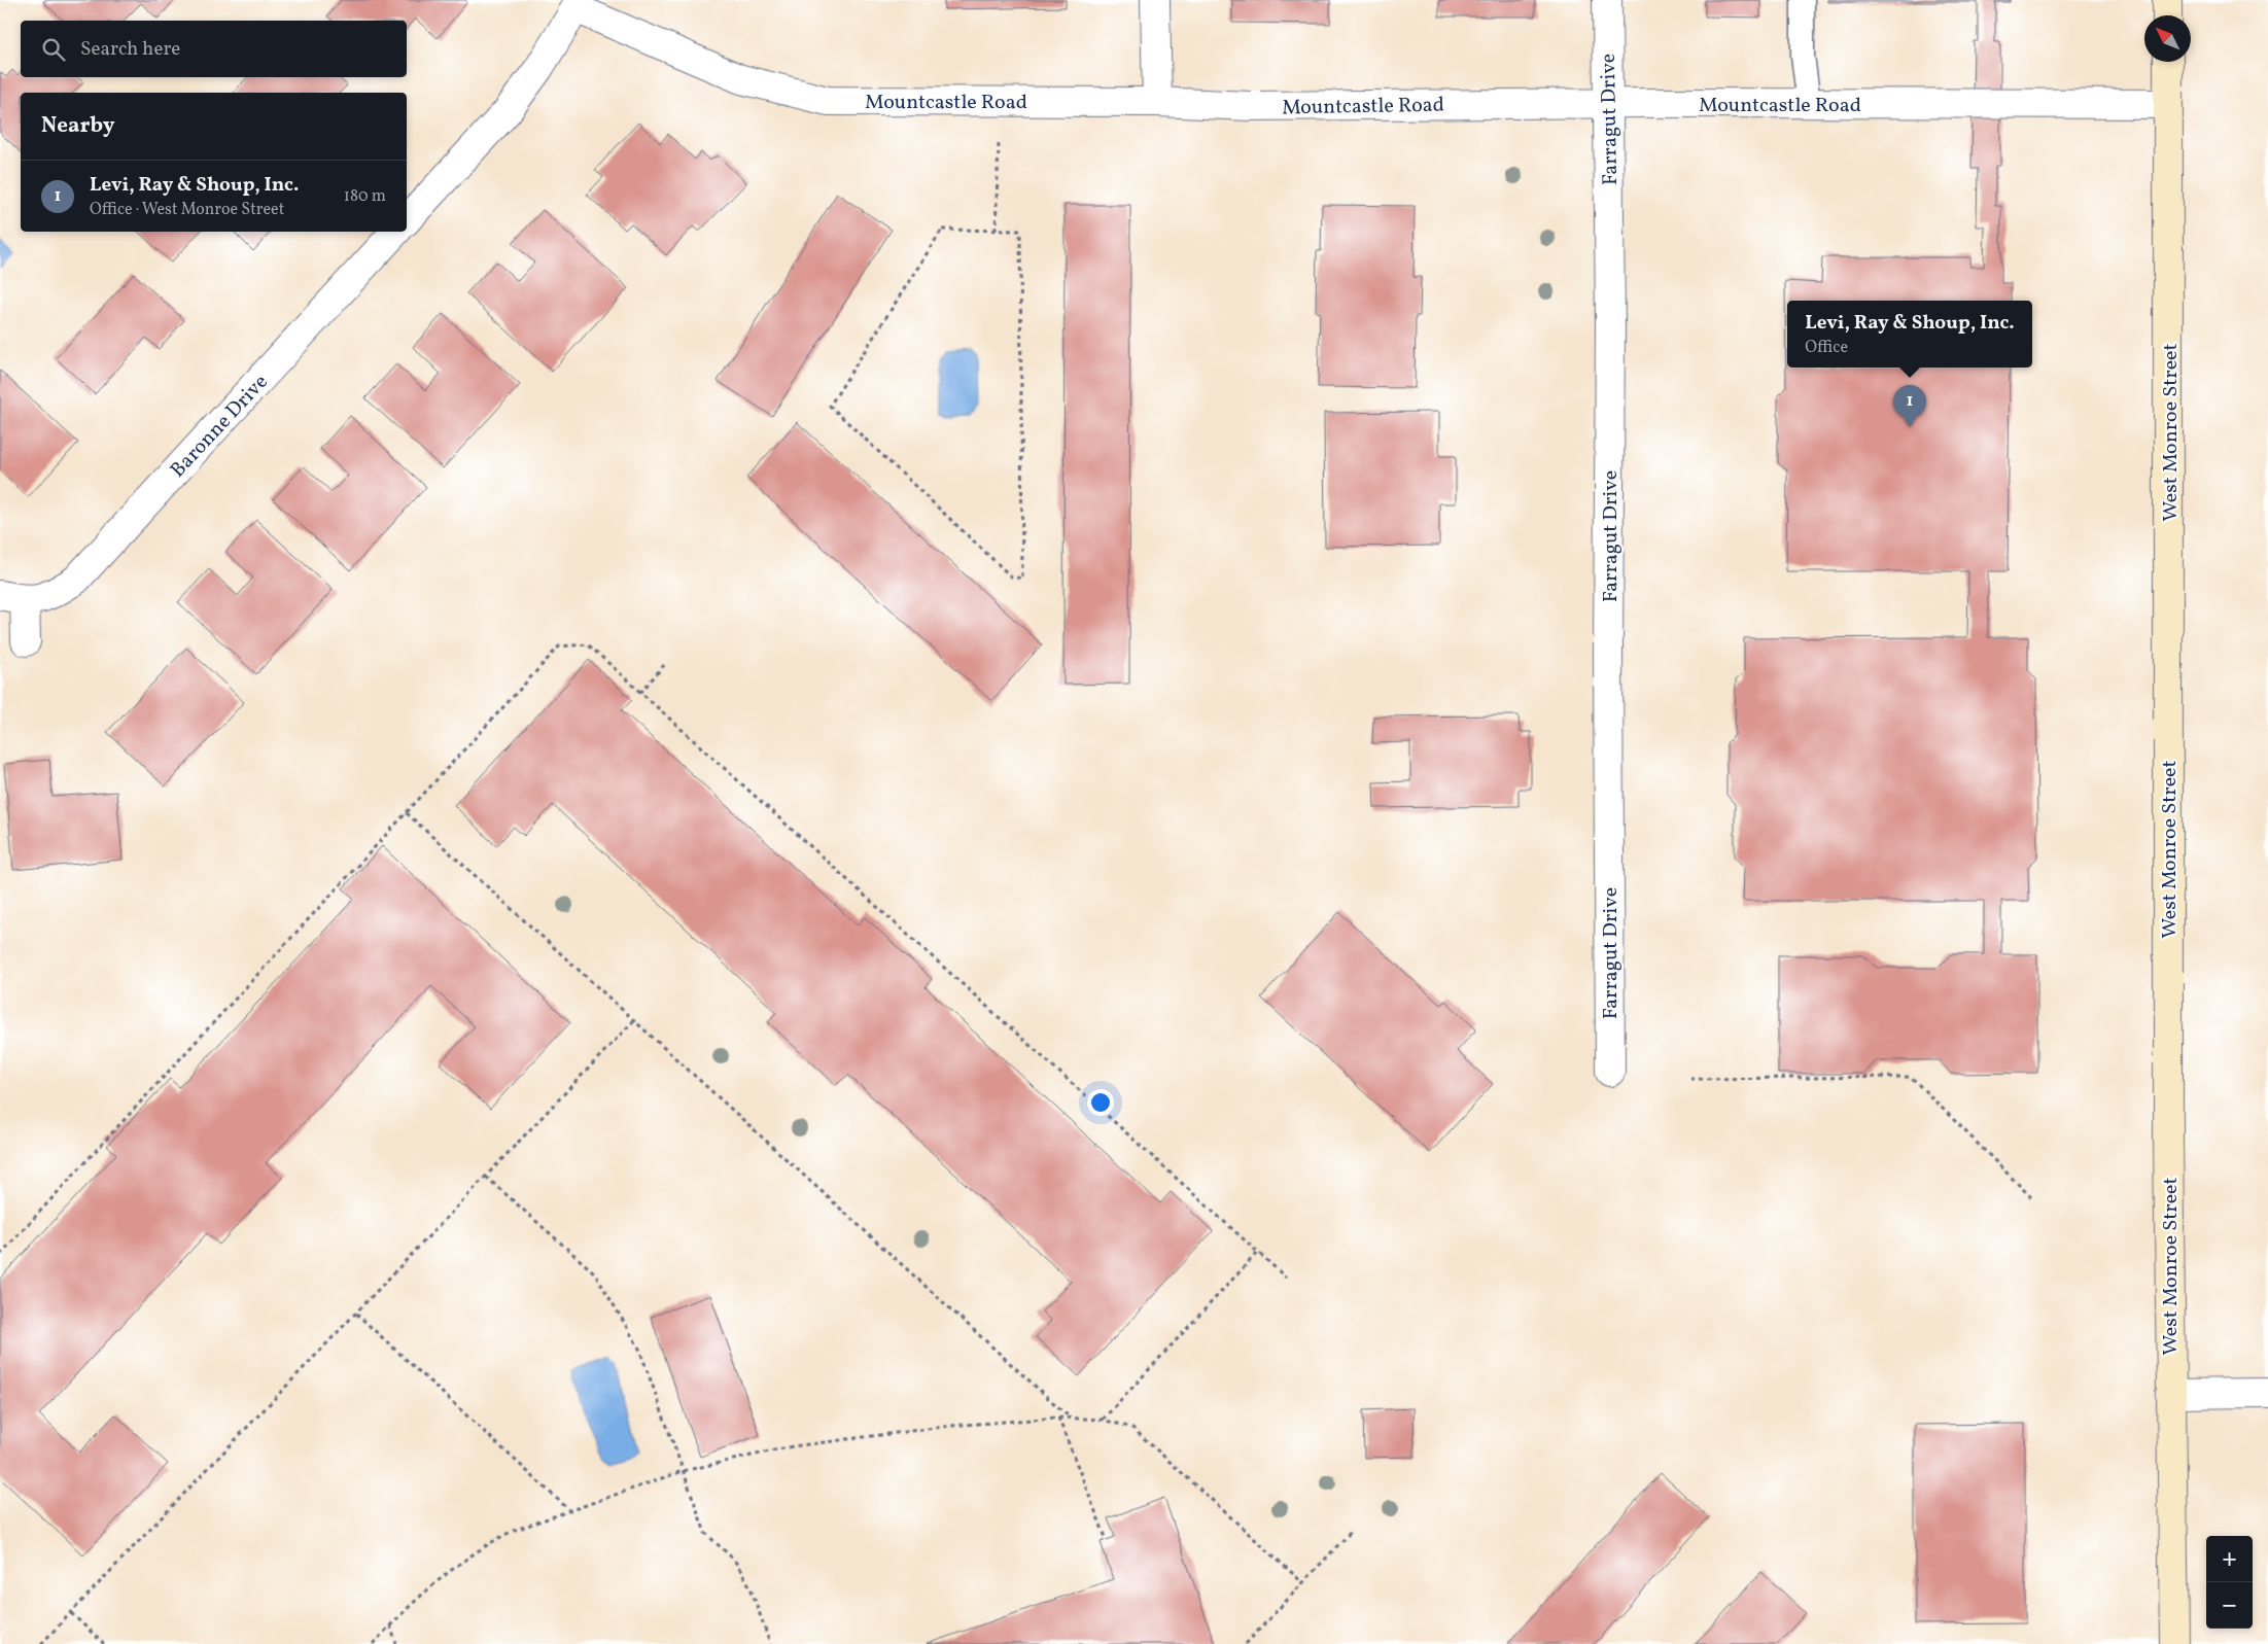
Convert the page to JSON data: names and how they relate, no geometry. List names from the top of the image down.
{
  "streets": {
    "street": [
      "Mountcastle Road",
      "Farragut Drive",
      "Baronne Drive",
      "West Monroe Street"
    ]
  },
  "crossings": [
    ["Mountcastle Road", "Farragut Drive"],
    ["Mountcastle Road", "West Monroe Street"]
  ],
  "north": "top left",
  "page": {
    "search": "Search here",
    "heading": "Nearby",
    "list": [
      {
        "mark": "1",
        "name": "Levi, Ray & Shoup, Inc.",
        "note": "Office · West Monroe Street",
        "value": "180 m"
      }
    ],
    "popup": ["Levi, Ray & Shoup, Inc.", "Office"],
    "pins": "1",
    "map_buttons": ["+", "−"]
  }
}
